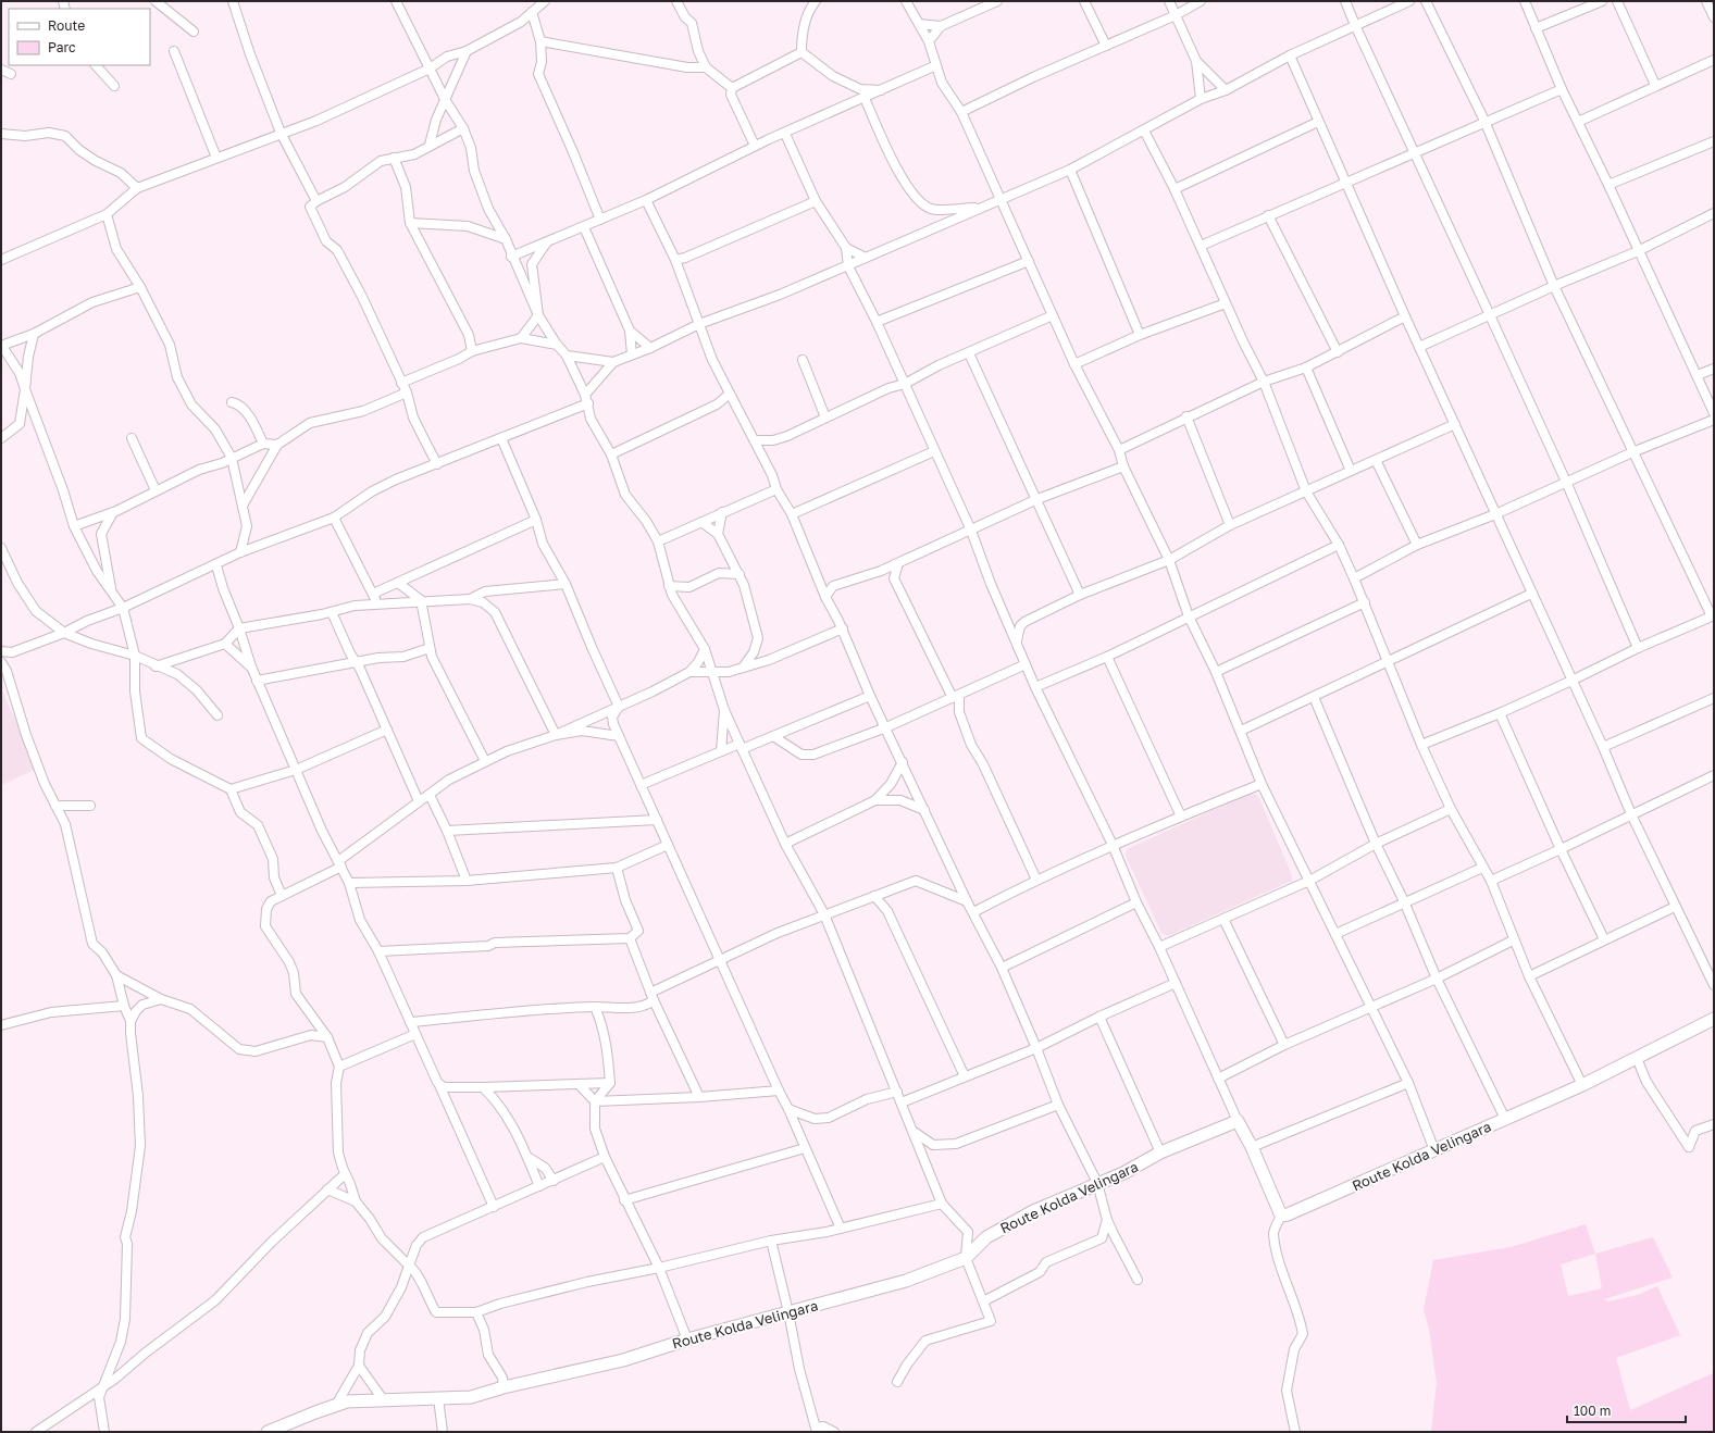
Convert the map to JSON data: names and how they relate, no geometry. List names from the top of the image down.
{
  "streets": {
    "main road": ["Route Kolda Velingara"]
  },
  "legend": ["Route", "Parc"],
  "scale_bar": "100 m"
}
